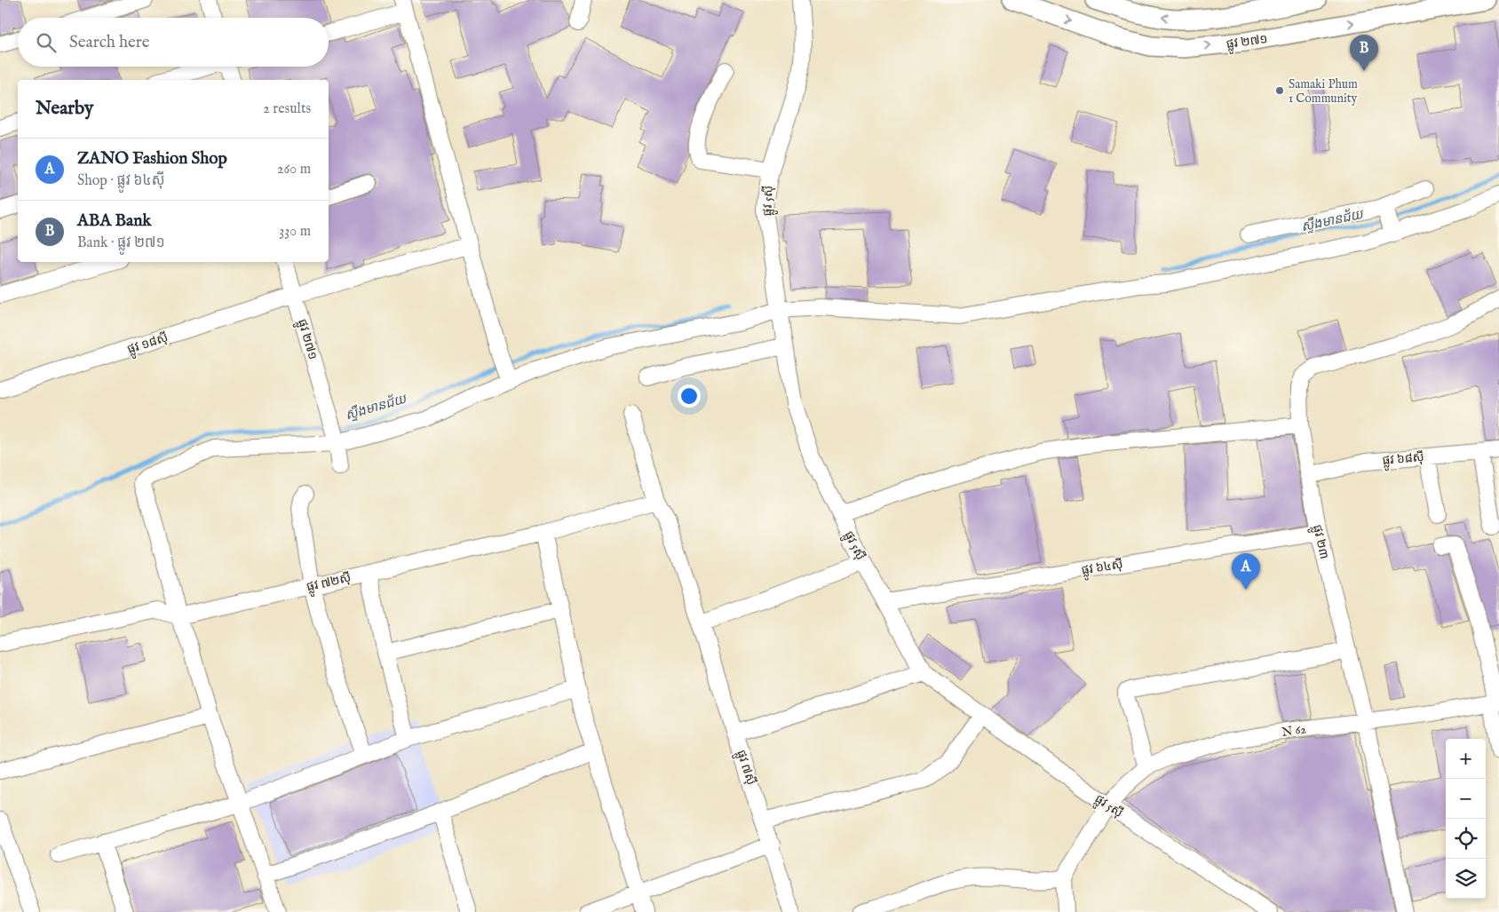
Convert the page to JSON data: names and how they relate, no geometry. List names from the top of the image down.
{
  "streets": {
    "main road": ["ផ្លូវ ២៧១"],
    "street": [
      "ផ្លូវ 5ស៊ី",
      "ផ្លូវ ១៨ស៊ី",
      "ផ្លូវ ៦៨ស៊ី",
      "ផ្លូវ ២៣",
      "ផ្លូវ ៦៤ស៊ី",
      "ផ្លូវ ៧២ស៊ី",
      "N 62",
      "ផ្លូវ ៧ស៊ី"
    ]
  },
  "crossings": [
    ["ផ្លូវ ២៧១", "ផ្លូវ ១៨ស៊ី"],
    ["ផ្លូវ 5ស៊ី", "ផ្លូវ ៦៤ស៊ី"],
    ["ផ្លូវ 5ស៊ី", "N 62"],
    ["ផ្លូវ ៦៨ស៊ី", "ផ្លូវ ២៣"],
    ["ផ្លូវ ២៣", "ផ្លូវ ៦៤ស៊ី"],
    ["ផ្លូវ ២៣", "N 62"],
    ["ផ្លូវ ៧២ស៊ី", "ផ្លូវ ៧ស៊ី"]
  ],
  "water": ["ស្ទឹងមានជ័យ"],
  "places": ["Samaki Phum 1 Community"],
  "page": {
    "search": "Search here",
    "pins": ["B", "A"],
    "heading": ["Nearby", "2 results"],
    "list": [
      {
        "mark": "A",
        "name": "ZANO Fashion Shop",
        "note": "Shop · ផ្លូវ ៦៤ស៊ី",
        "value": "260 m"
      },
      {
        "mark": "B",
        "name": "ABA Bank",
        "note": "Bank · ផ្លូវ ២៧១",
        "value": "330 m"
      }
    ],
    "map_buttons": ["+", "−"]
  }
}
